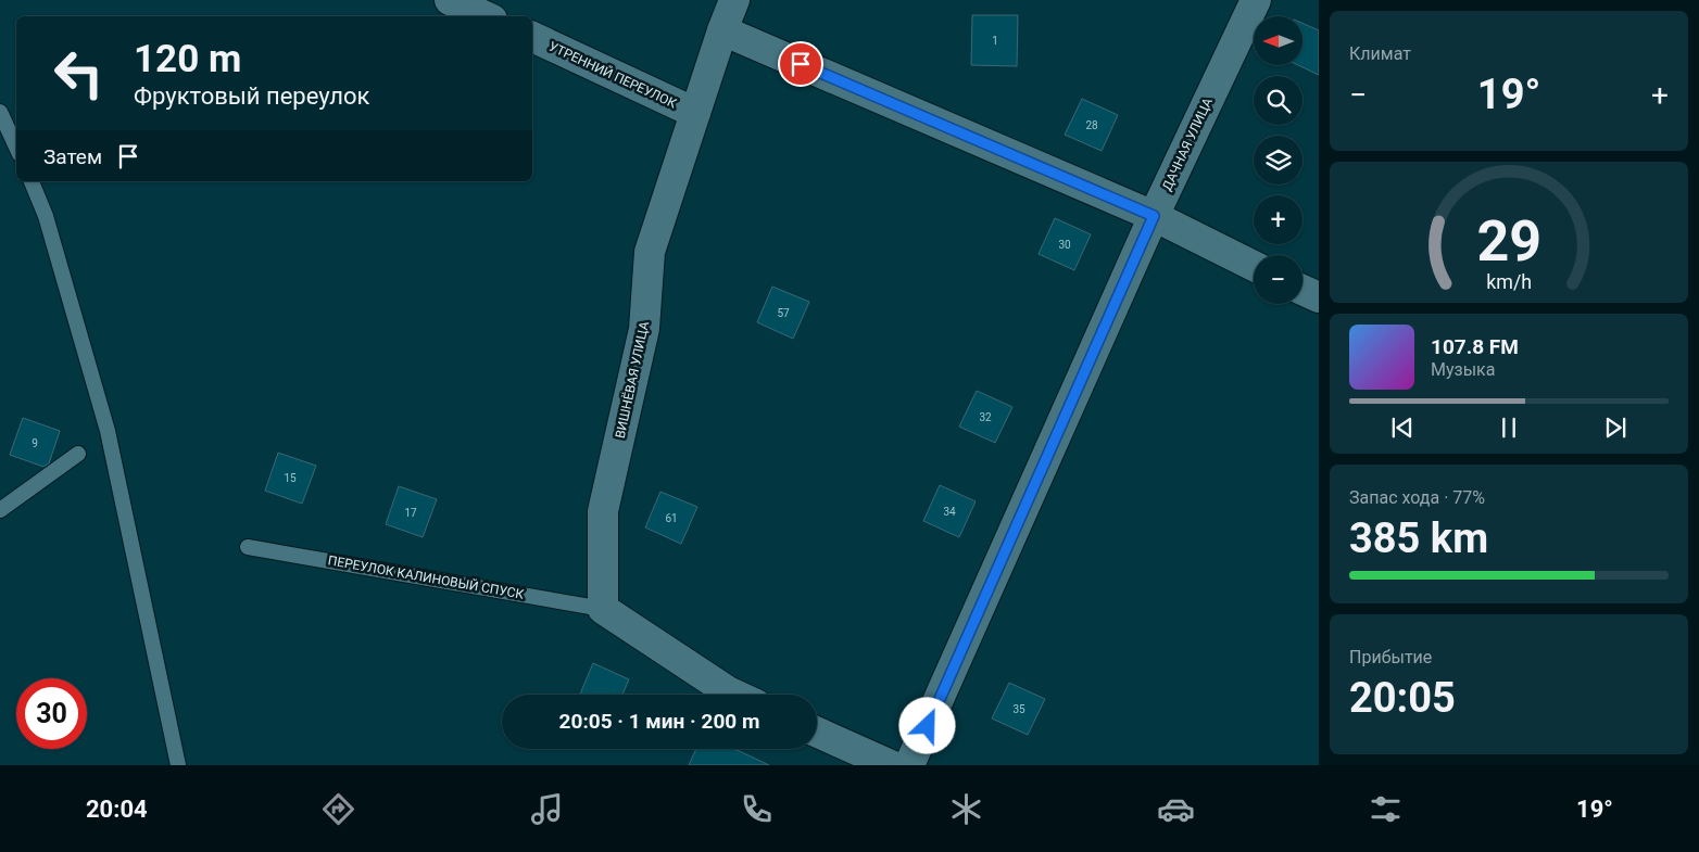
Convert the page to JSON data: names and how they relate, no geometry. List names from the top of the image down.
{
  "streets": {
    "street": ["УТРЕННИЙ ПЕРЕУЛОК", "ДАЧНАЯ УЛИЦА", "ВИШНЁВАЯ УЛИЦА"],
    "lane": ["ПЕРЕУЛОК КАЛИНОВЫЙ СПУСК"]
  },
  "crossings": [
    ["УТРЕННИЙ ПЕРЕУЛОК", "ВИШНЁВАЯ УЛИЦА"],
    ["ВИШНЁВАЯ УЛИЦА", "ПЕРЕУЛОК КАЛИНОВЫЙ СПУСК"]
  ],
  "house_numbers": [
    "1",
    "28",
    "30",
    "57",
    "32",
    "9",
    "15",
    "34",
    "17",
    "61",
    "35"
  ],
  "north": "left",
  "page": {
    "tile": [
      "Климат",
      ["Запас хода · 77%", "385 km"],
      ["Прибытие", "20:05"]
    ],
    "map_buttons": ["+", "−"],
    "turn": ["120 m", "Фруктовый переулок"],
    "heat": ["−", "19°", "+"],
    "then": "Затем",
    "song": ["107.8 FM", "Музыка"],
    "limit": "30",
    "trip": "20:05 · 1 мин · 200 m",
    "tabs": ["20:04", "19°"],
    "gauge": ["29", "km/h"]
  }
}
